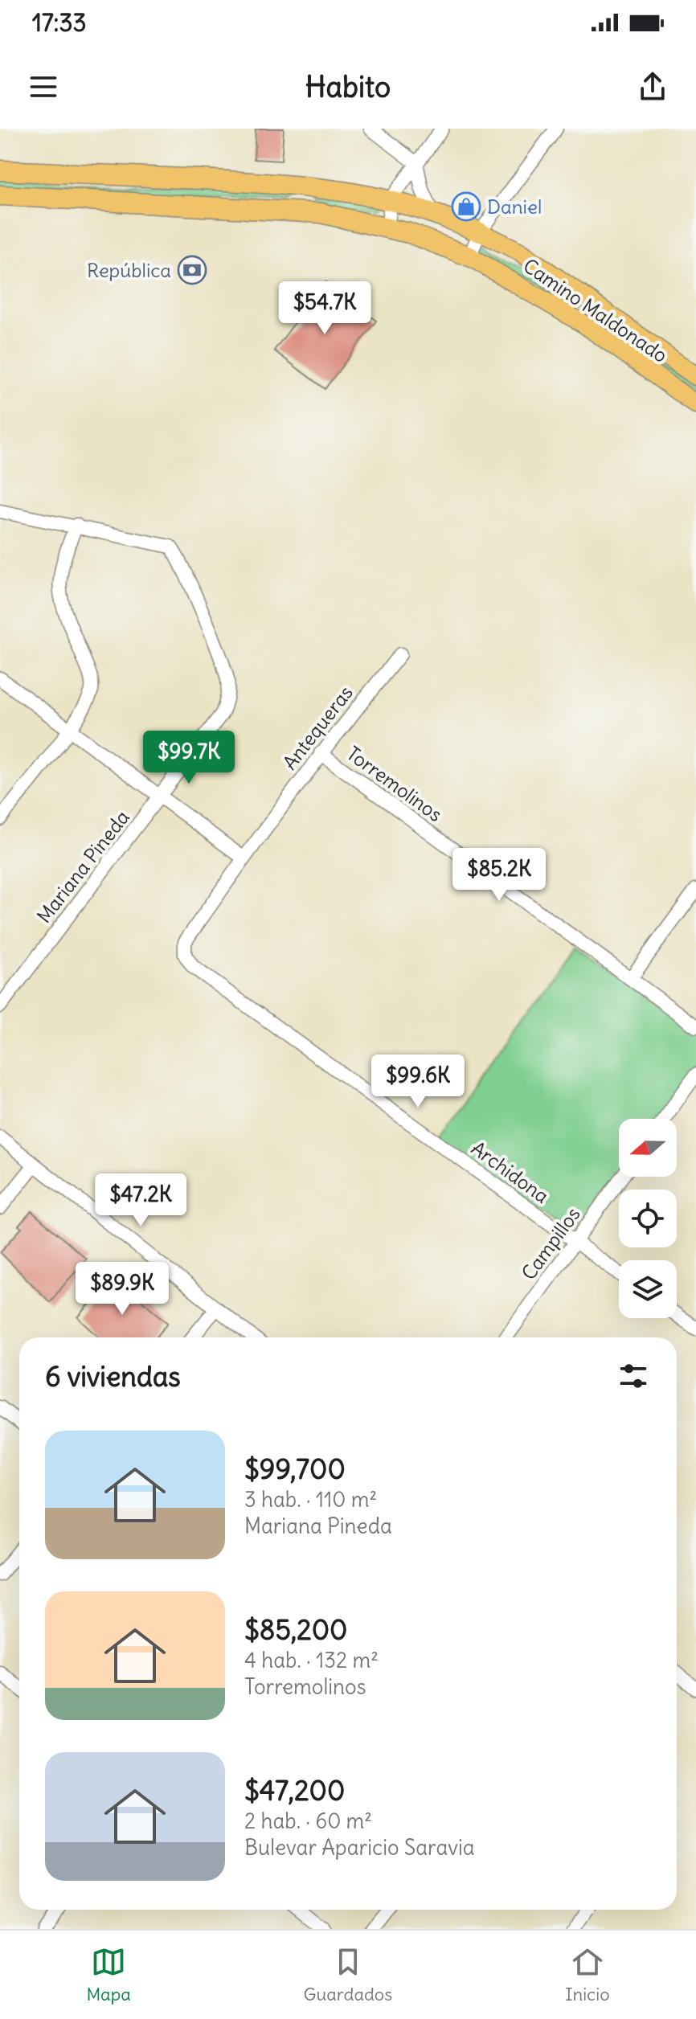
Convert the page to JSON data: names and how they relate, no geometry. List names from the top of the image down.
{
  "streets": {
    "main road": ["Camino Maldonado"],
    "street": [
      "Antequeras",
      "Torremolinos",
      "Mariana Pineda",
      "Archidona",
      "Campillos"
    ]
  },
  "crossings": [
    ["Antequeras", "Torremolinos"],
    ["Antequeras", "Archidona"],
    ["Archidona", "Campillos"]
  ],
  "places": {
    "shop": ["Daniel"],
    "bank": ["República"]
  },
  "north": "left",
  "page": {
    "status": "17:33",
    "header": "Habito",
    "price": [
      "$54.7K",
      "$99.7K",
      "$85.2K",
      "$99.6K",
      "$47.2K",
      "$89.9K"
    ],
    "heading": "6 viviendas",
    "list": [
      {
        "name": "$99,700",
        "note": "3 hab. · 110 m² · Mariana Pineda"
      },
      {
        "name": "$85,200",
        "note": "4 hab. · 132 m² · Torremolinos"
      },
      {
        "name": "$47,200",
        "note": "2 hab. · 60 m² · Bulevar Aparicio Saravia"
      }
    ],
    "tabs": ["Mapa", "Guardados", "Inicio"]
  }
}
